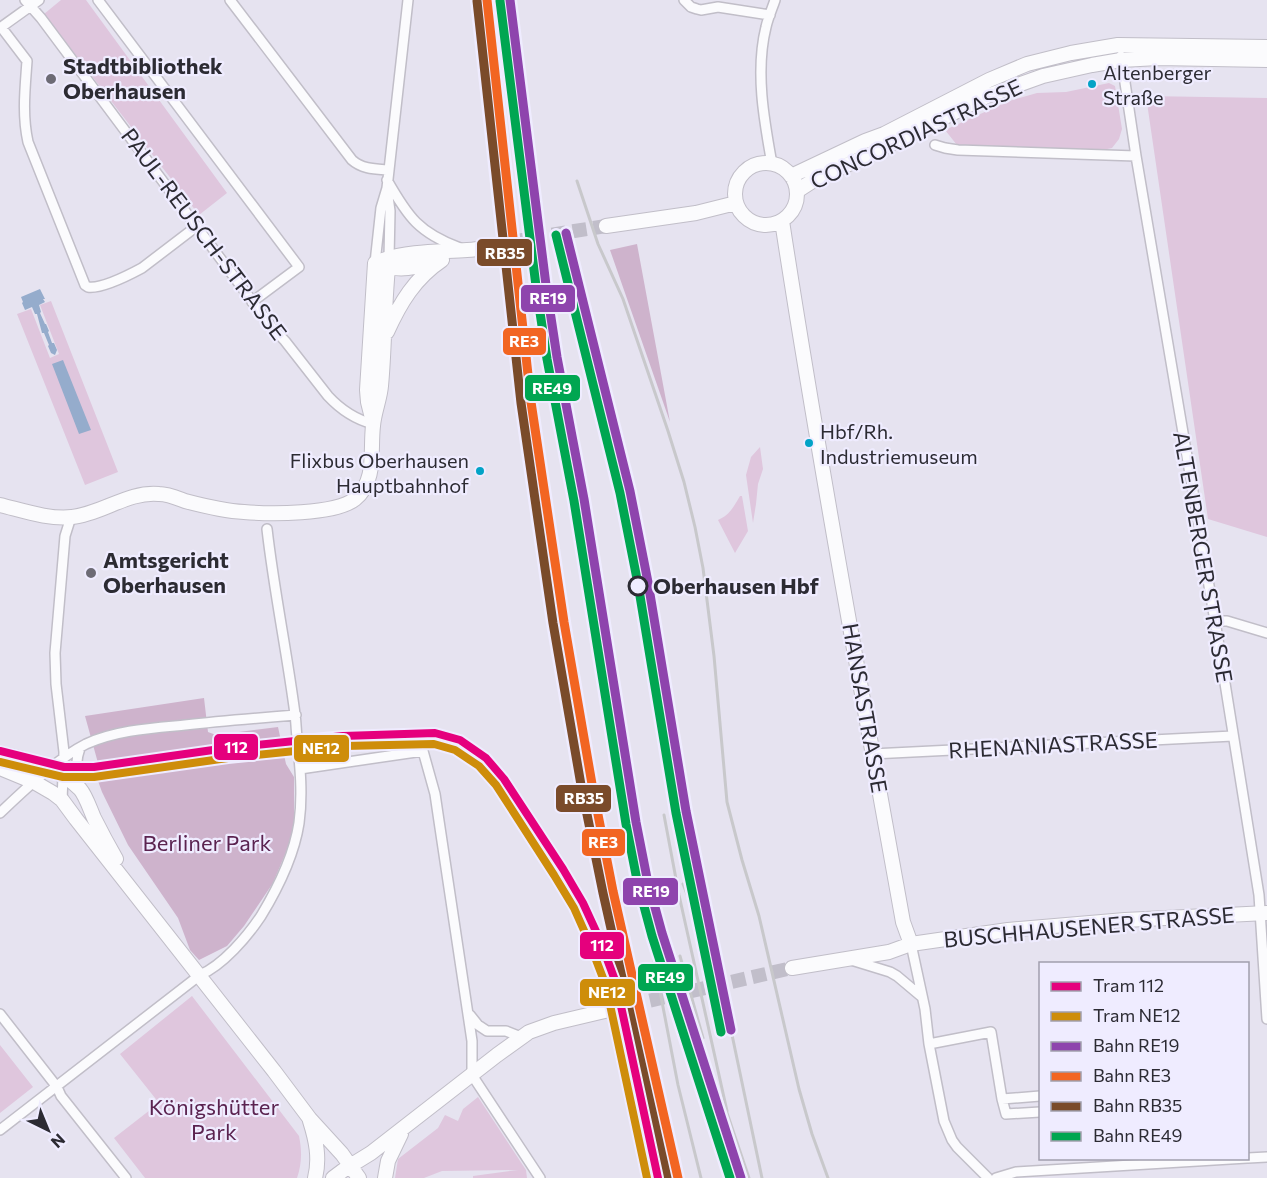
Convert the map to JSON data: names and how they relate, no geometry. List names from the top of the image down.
{
  "streets": {
    "main road": ["CONCORDIASTRASSE", "HANSASTRASSE", "BUSCHHAUSENER STRASSE"],
    "street": ["PAUL-REUSCH-STRASSE", "ALTENBERGER STRASSE", "RHENANIASTRASSE"]
  },
  "crossings": [
    ["CONCORDIASTRASSE", "ALTENBERGER STRASSE"],
    ["CONCORDIASTRASSE", "HANSASTRASSE"],
    ["ALTENBERGER STRASSE", "RHENANIASTRASSE"],
    ["ALTENBERGER STRASSE", "BUSCHHAUSENER STRASSE"],
    ["HANSASTRASSE", "RHENANIASTRASSE"],
    ["HANSASTRASSE", "BUSCHHAUSENER STRASSE"]
  ],
  "parks": ["Berliner Park", "Königshütter Park"],
  "places": [
    "Stadtbibliothek Oberhausen",
    "Altenberger Straße",
    "Hbf/Rh. Industriemuseum",
    "Flixbus Oberhausen Hauptbahnhof",
    "Amtsgericht Oberhausen",
    "Oberhausen Hbf"
  ],
  "lines": [
    "rail line RE19",
    "rail line RE3",
    "rail line RB35",
    "rail line RE49",
    "tram line 112",
    "tram line NE12"
  ],
  "legend": [
    "Tram 112",
    "Tram NE12",
    "Bahn RE19",
    "Bahn RE3",
    "Bahn RB35",
    "Bahn RE49"
  ],
  "north": "bottom right"
}
